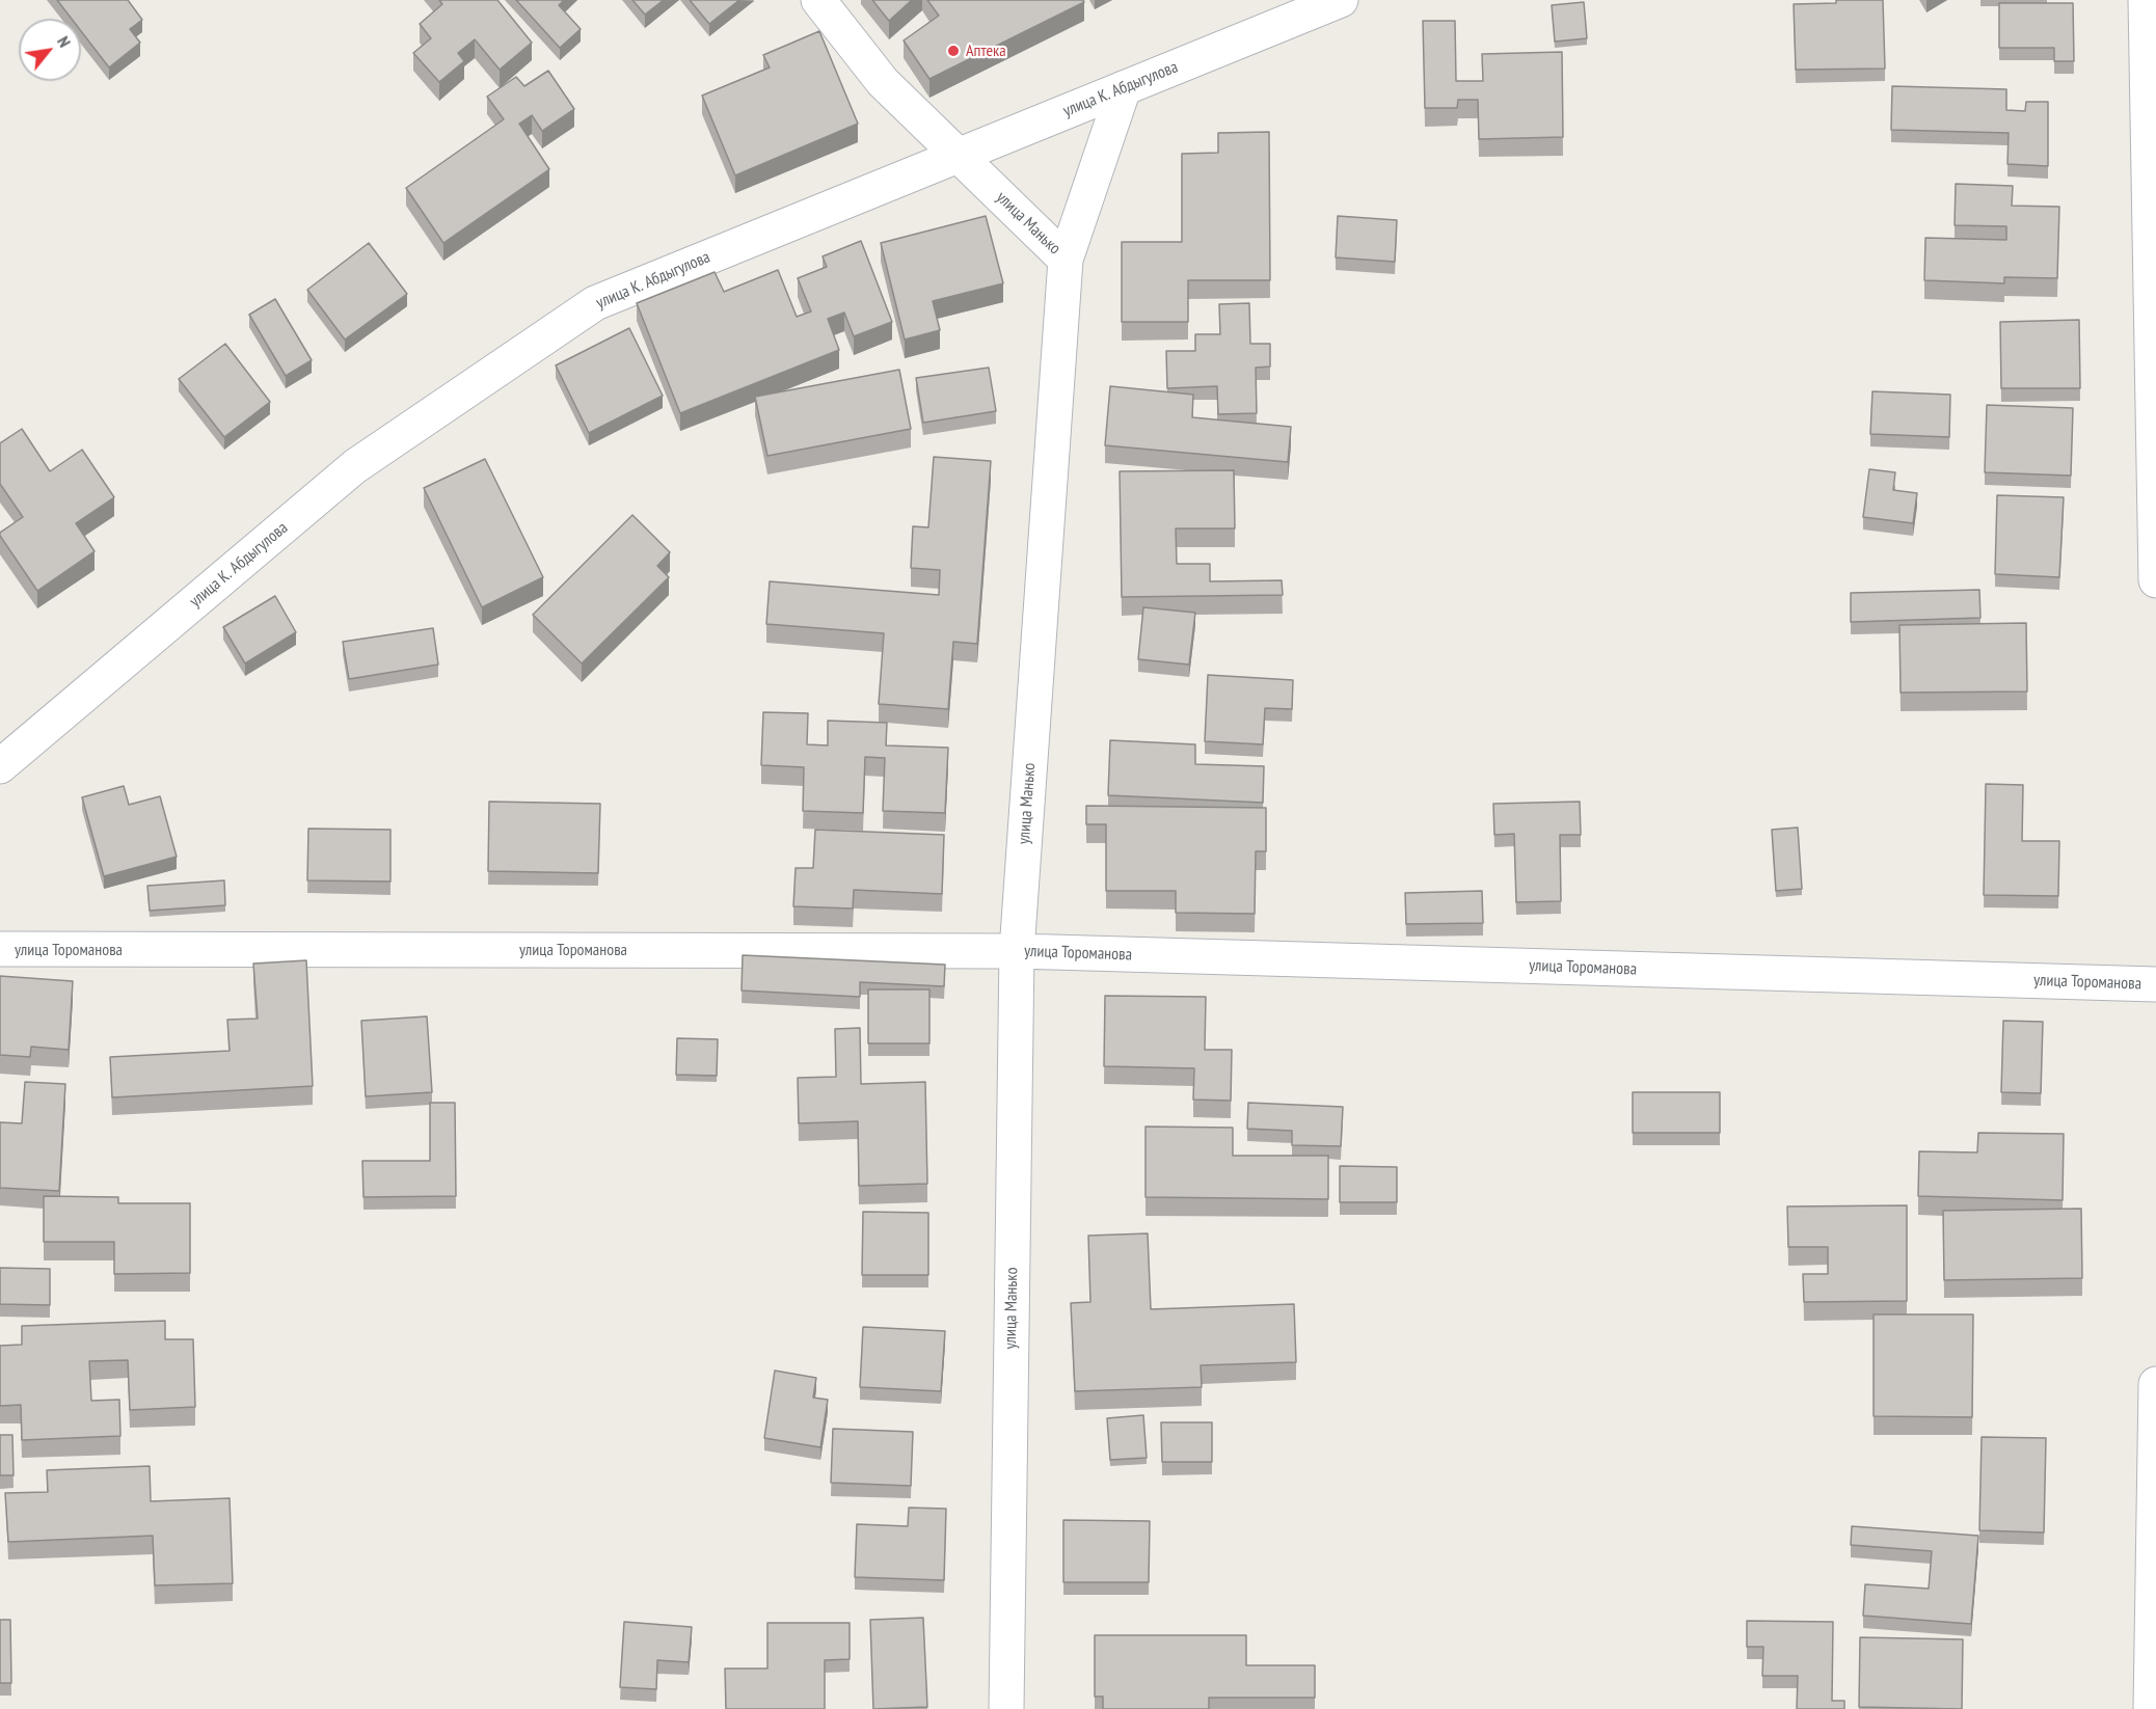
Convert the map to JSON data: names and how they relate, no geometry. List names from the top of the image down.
{
  "streets": {
    "street": ["улица К. Абдыгулова", "улица Манько", "улица Тороманова"]
  },
  "crossings": [
    ["улица К. Абдыгулова", "улица Манько"],
    ["улица Манько", "улица Тороманова"]
  ],
  "places": ["Аптека"],
  "north": "top right"
}
